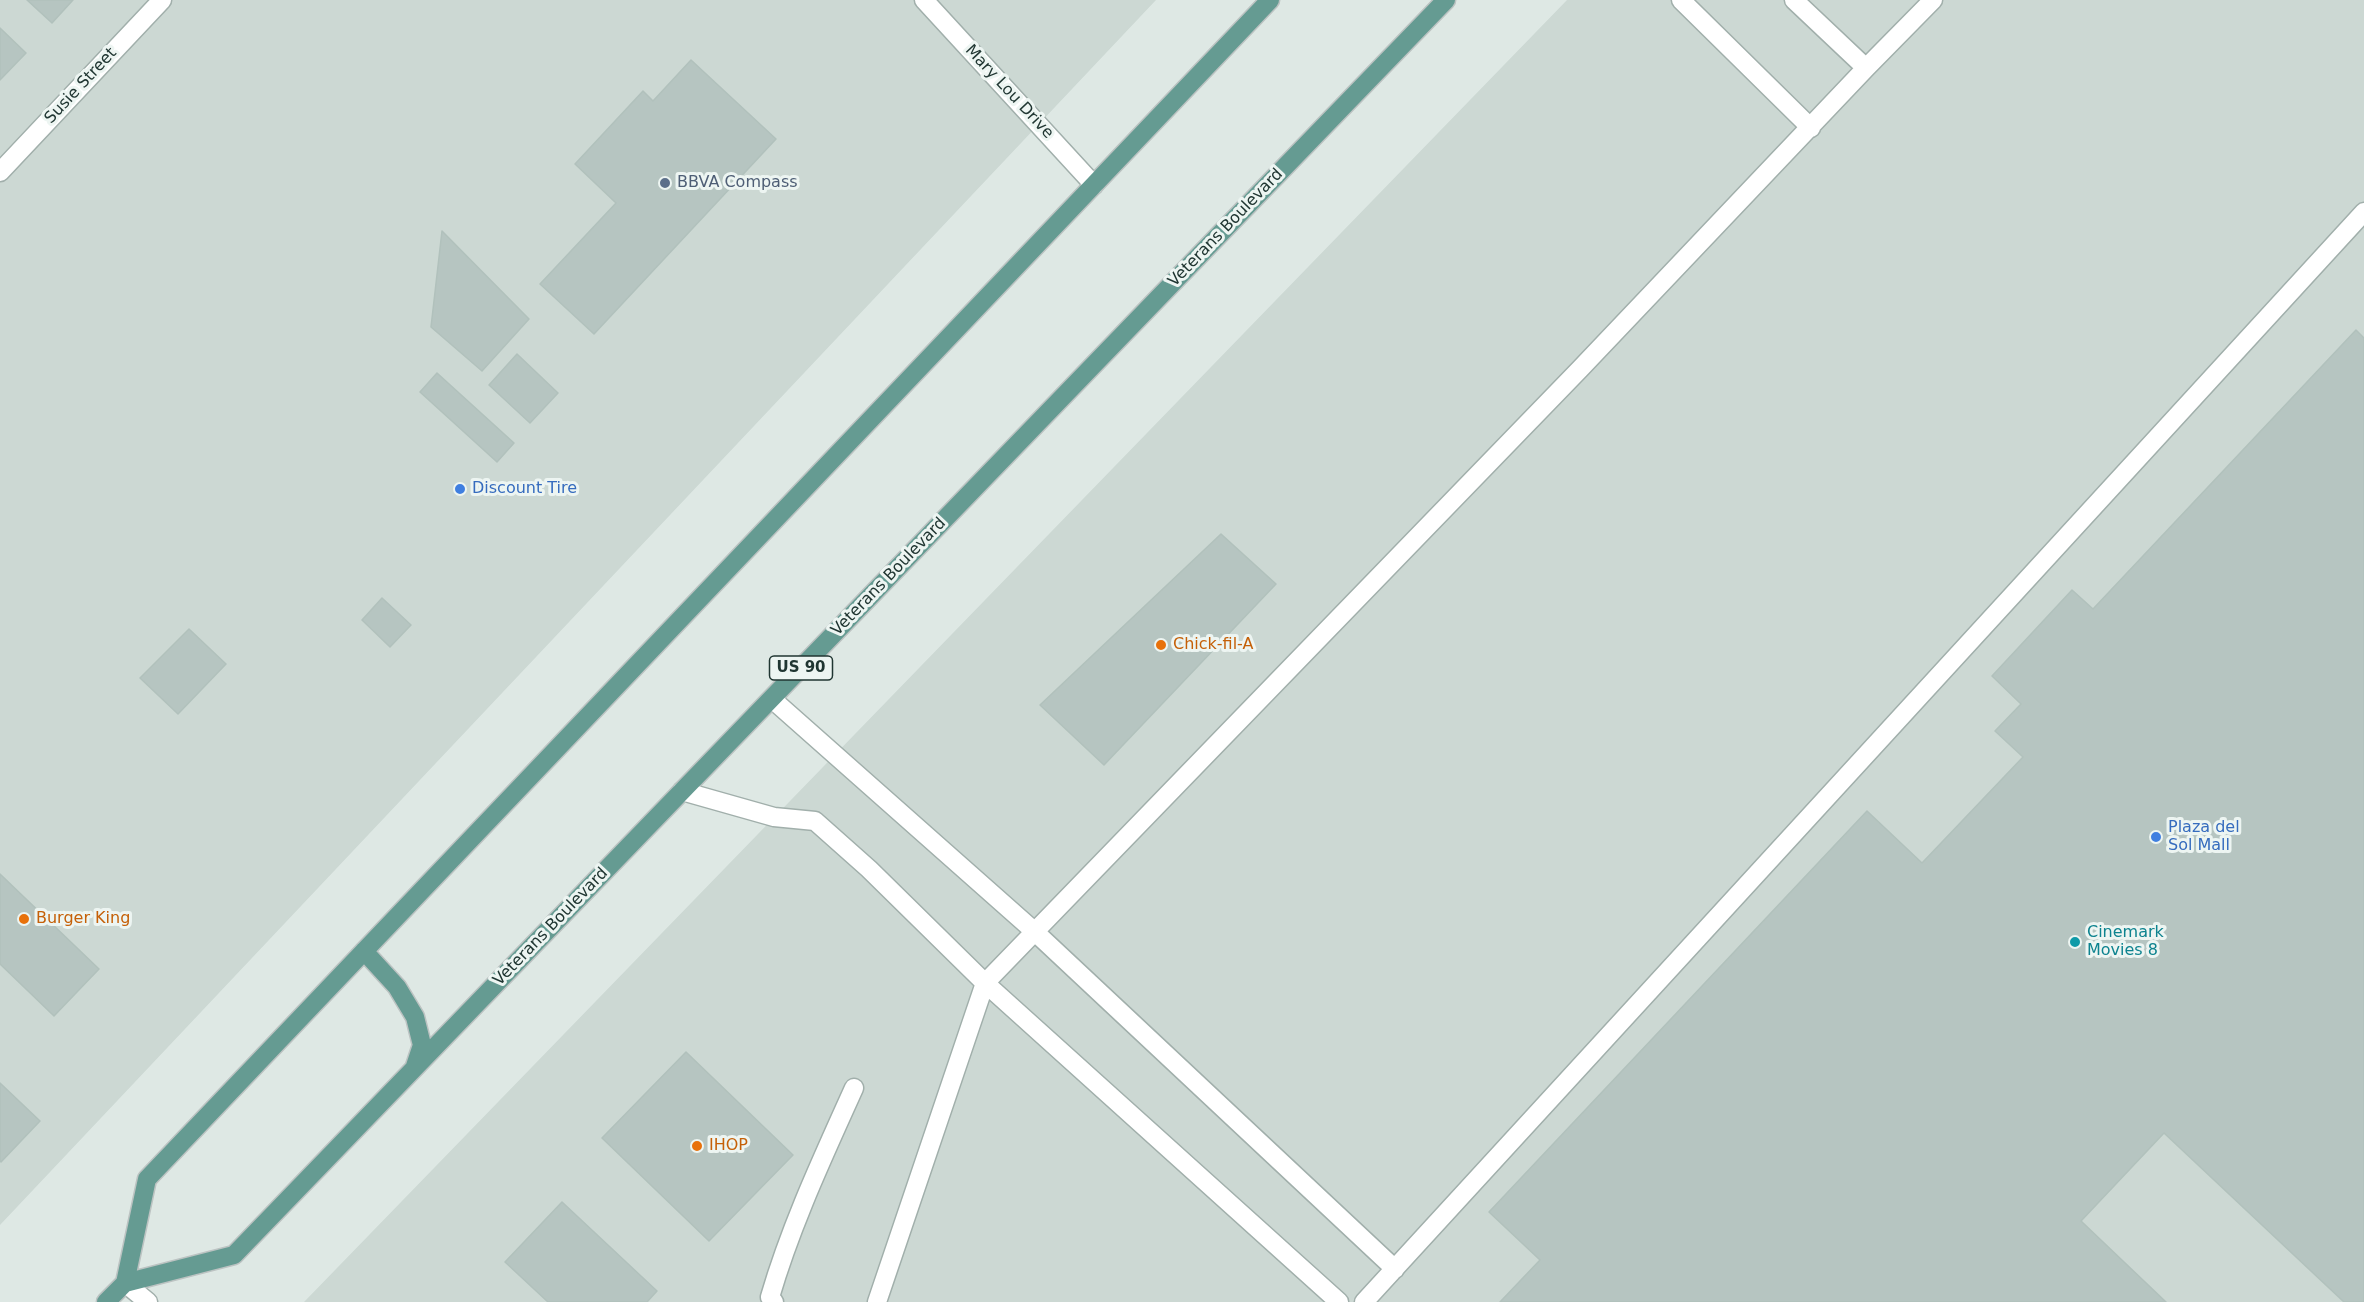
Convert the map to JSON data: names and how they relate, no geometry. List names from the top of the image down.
{
  "streets": {
    "main road": ["Veterans Boulevard", "US 90"],
    "street": ["Susie Street", "Mary Lou Drive"]
  },
  "places": [
    "BBVA Compass",
    "Discount Tire",
    "Chick-fil-A",
    "Plaza del Sol Mall",
    "Burger King",
    "Cinemark Movies 8",
    "IHOP"
  ]
}
